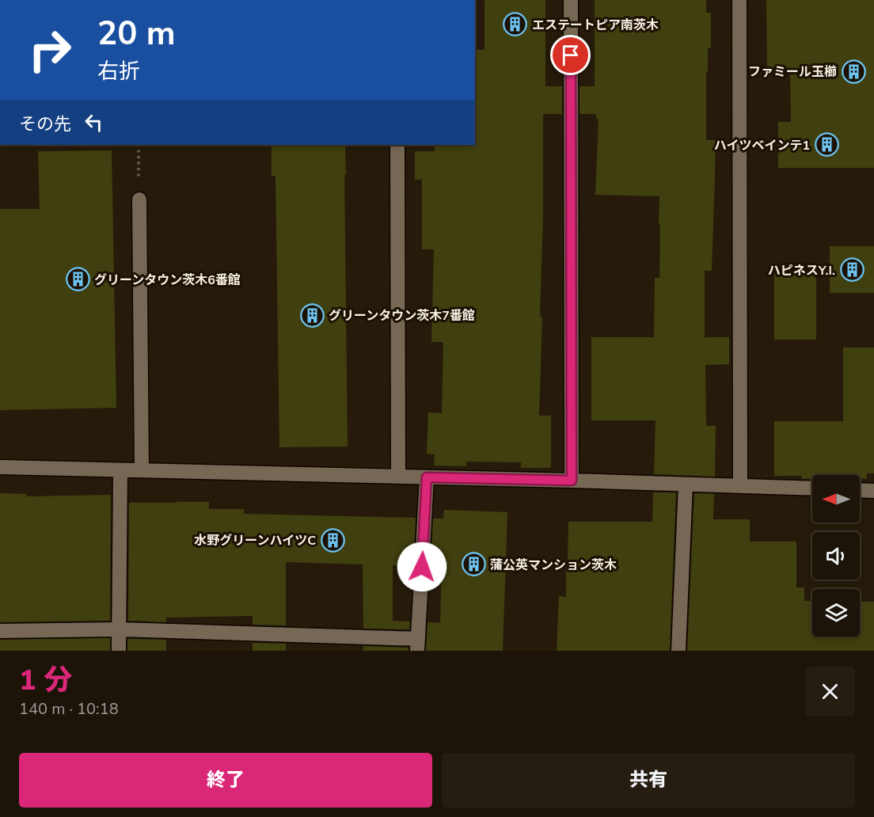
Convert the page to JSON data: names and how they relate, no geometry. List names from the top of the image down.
{
  "places": {
    "building": [
      "エステートピア南茨木",
      "ファミール玉櫛",
      "ハイツベインテ1",
      "ハピネスY.I.",
      "グリーンタウン茨木6番館",
      "グリーンタウン茨木7番館",
      "水野グリーンハイツC",
      "蒲公英マンション茨木"
    ]
  },
  "north": "left",
  "page": {
    "turn": ["20 m", "右折"],
    "then": "その先",
    "heading": ["1 分", "140 m · 10:18"],
    "buttons": ["終了", "共有"]
  }
}
